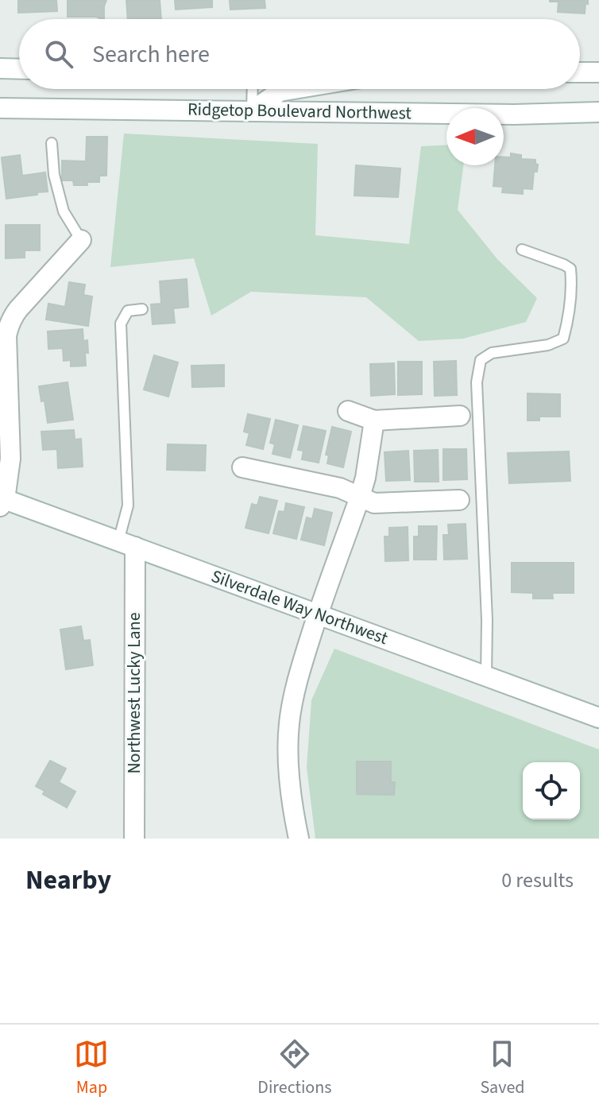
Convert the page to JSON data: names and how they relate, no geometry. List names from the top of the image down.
{
  "streets": {
    "main road": ["Ridgetop Boulevard Northwest", "Silverdale Way Northwest", "Northwest Lucky Lane"]
  },
  "crossings": [
    ["Silverdale Way Northwest", "Northwest Lucky Lane"]
  ],
  "north": "left",
  "page": {
    "search": "Search here",
    "heading": ["Nearby", "0 results"],
    "nav": ["Map", "Directions", "Saved"]
  }
}
